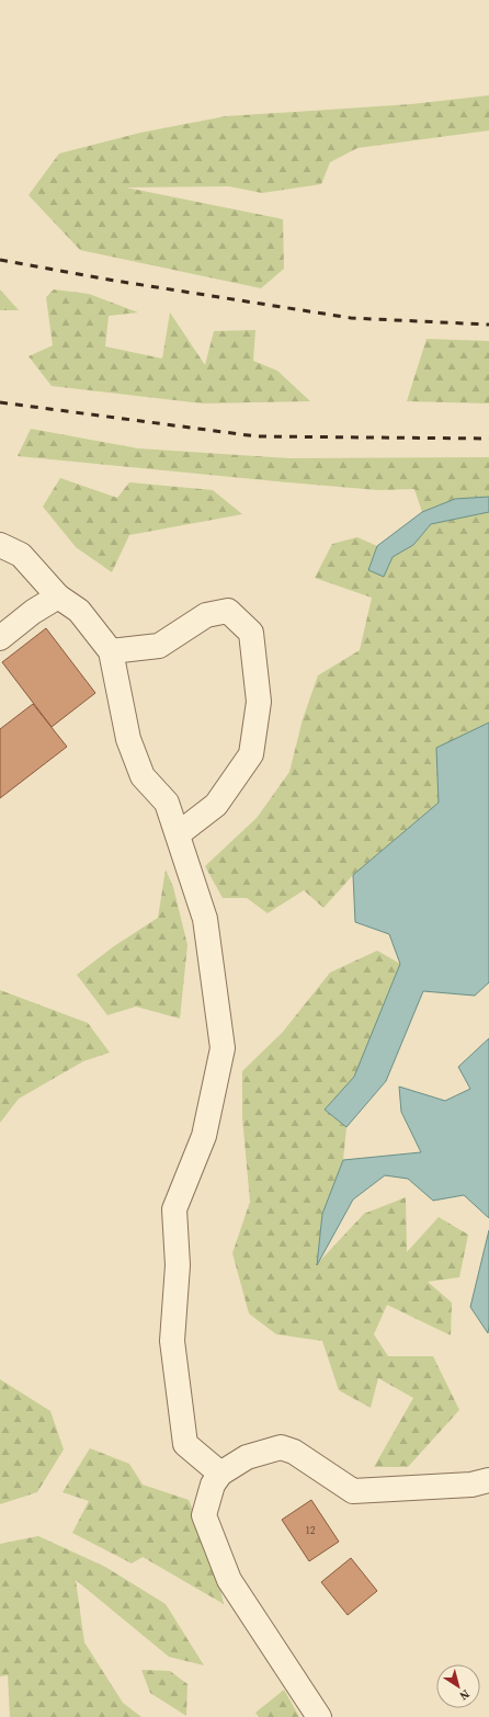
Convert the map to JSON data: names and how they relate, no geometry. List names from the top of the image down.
{
  "house_numbers": ["12"],
  "north": "bottom right"
}
